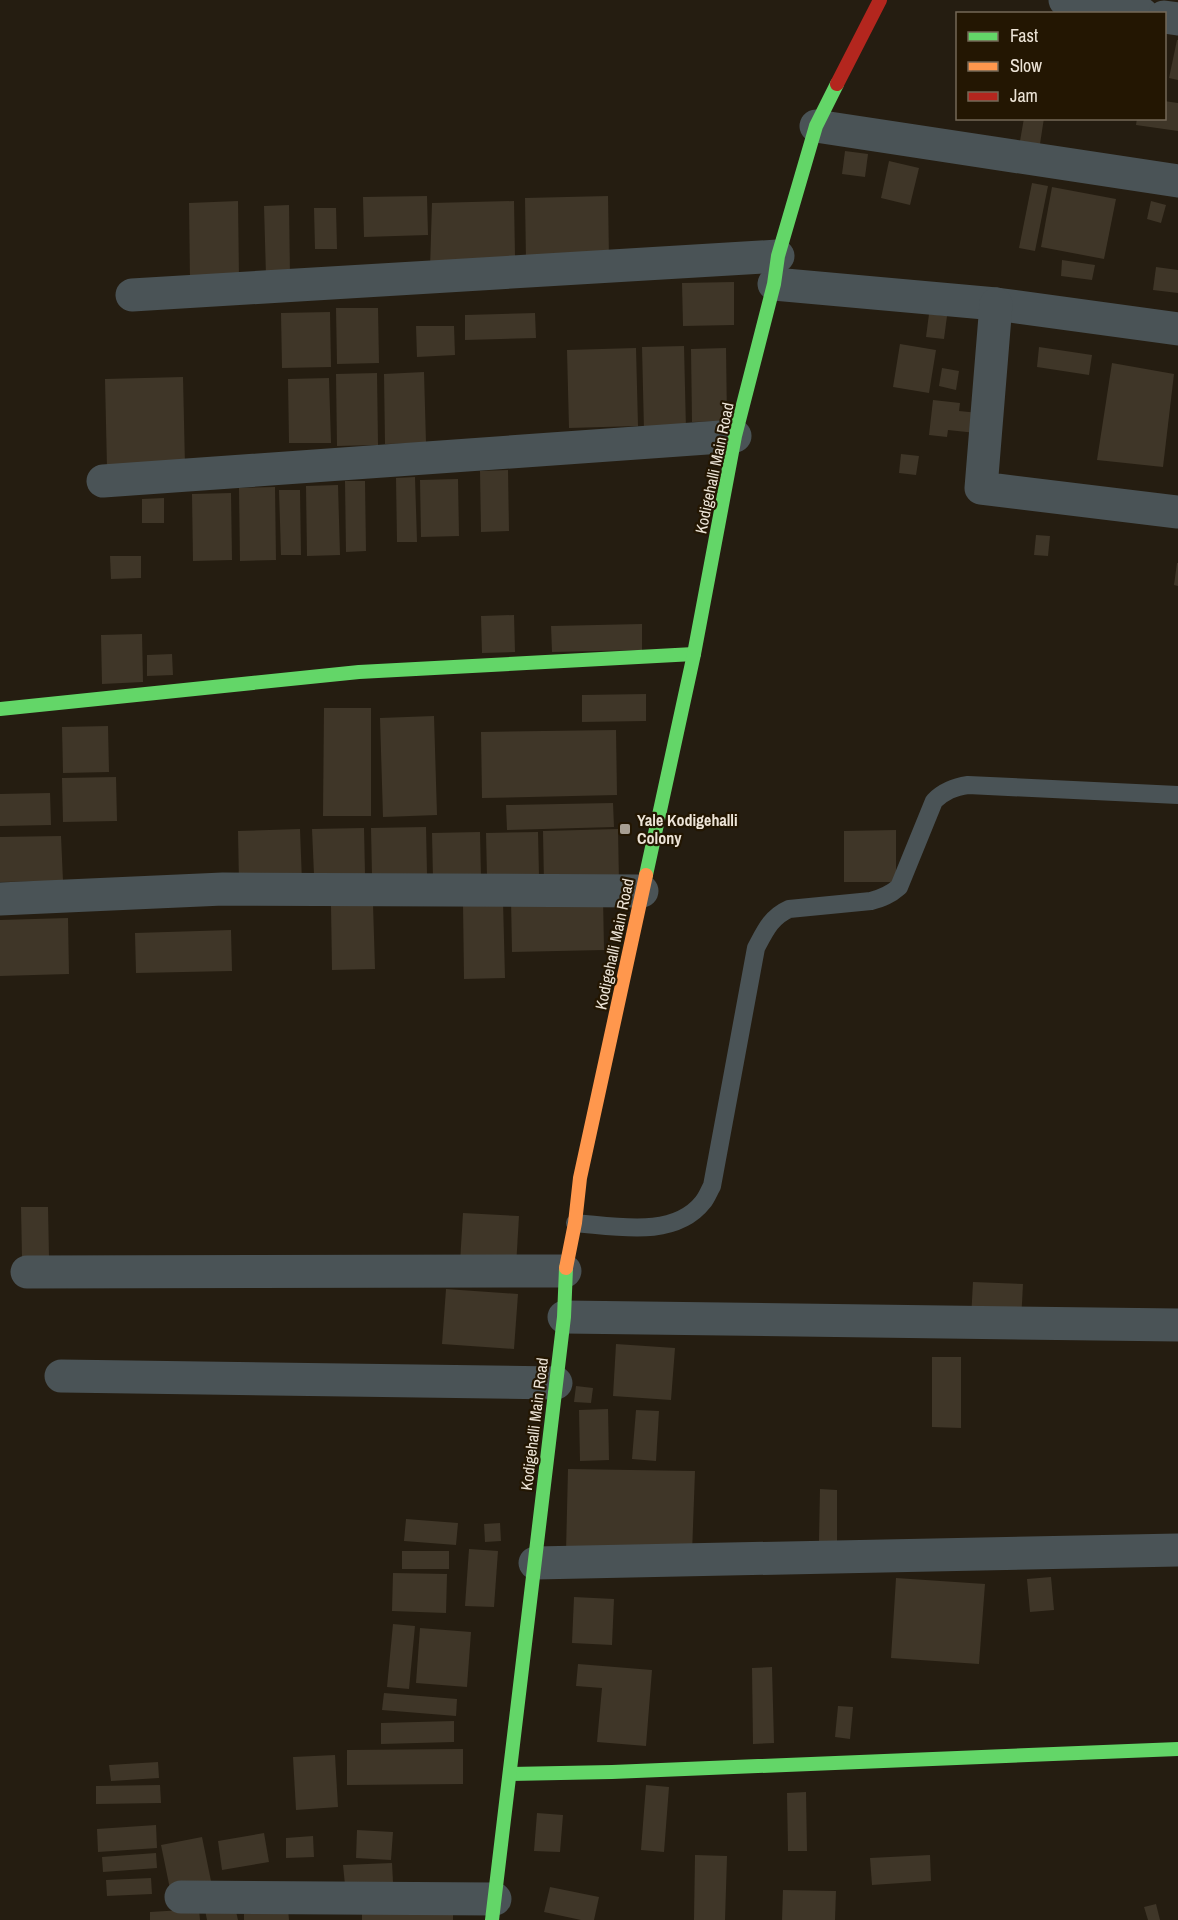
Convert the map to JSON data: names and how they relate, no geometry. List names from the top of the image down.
{
  "streets": {
    "street": ["Kodigehalli Main Road"]
  },
  "places": {
    "transit": ["Yale Kodigehalli Colony"]
  },
  "legend": ["Fast", "Slow", "Jam"]
}
